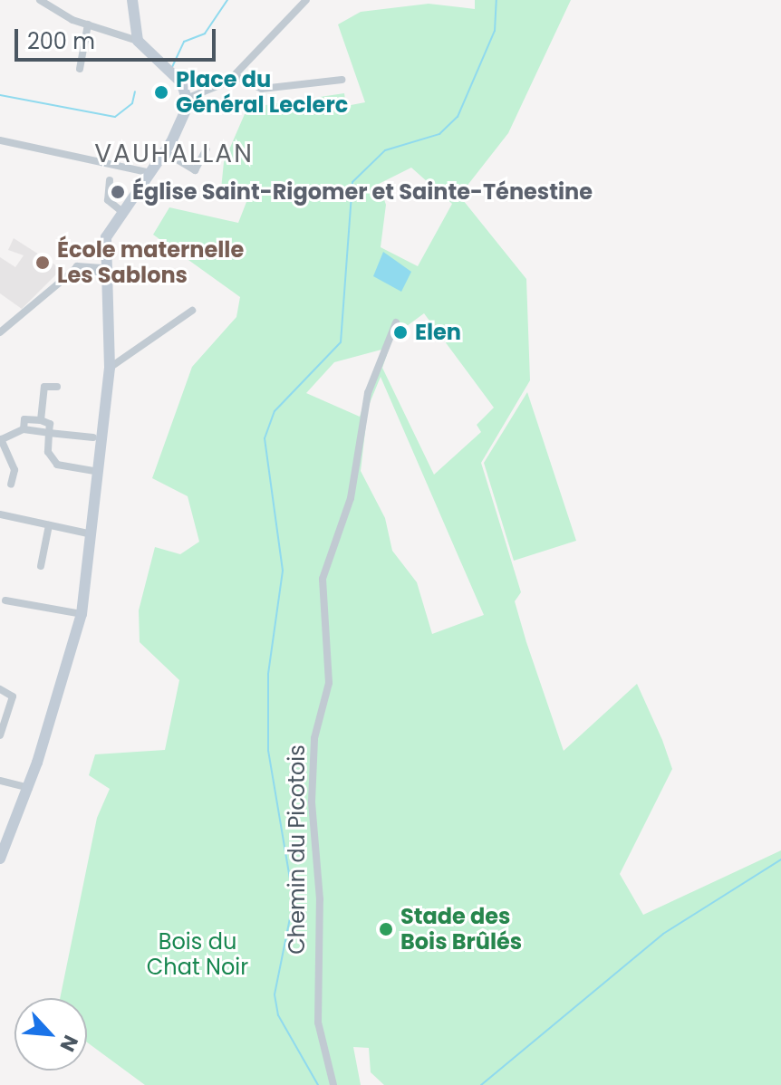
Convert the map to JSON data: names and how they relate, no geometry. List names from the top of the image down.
{
  "streets": {
    "street": ["Chemin du Picotois"]
  },
  "districts": ["VAUHALLAN"],
  "parks": ["Bois du Chat Noir"],
  "places": [
    "Place du Général Leclerc",
    "Église Saint-Rigomer et Sainte-Ténestine",
    "École maternelle Les Sablons",
    "Elen",
    "Stade des Bois Brûlés"
  ],
  "scale_bar": "200 m",
  "north": "bottom right"
}
